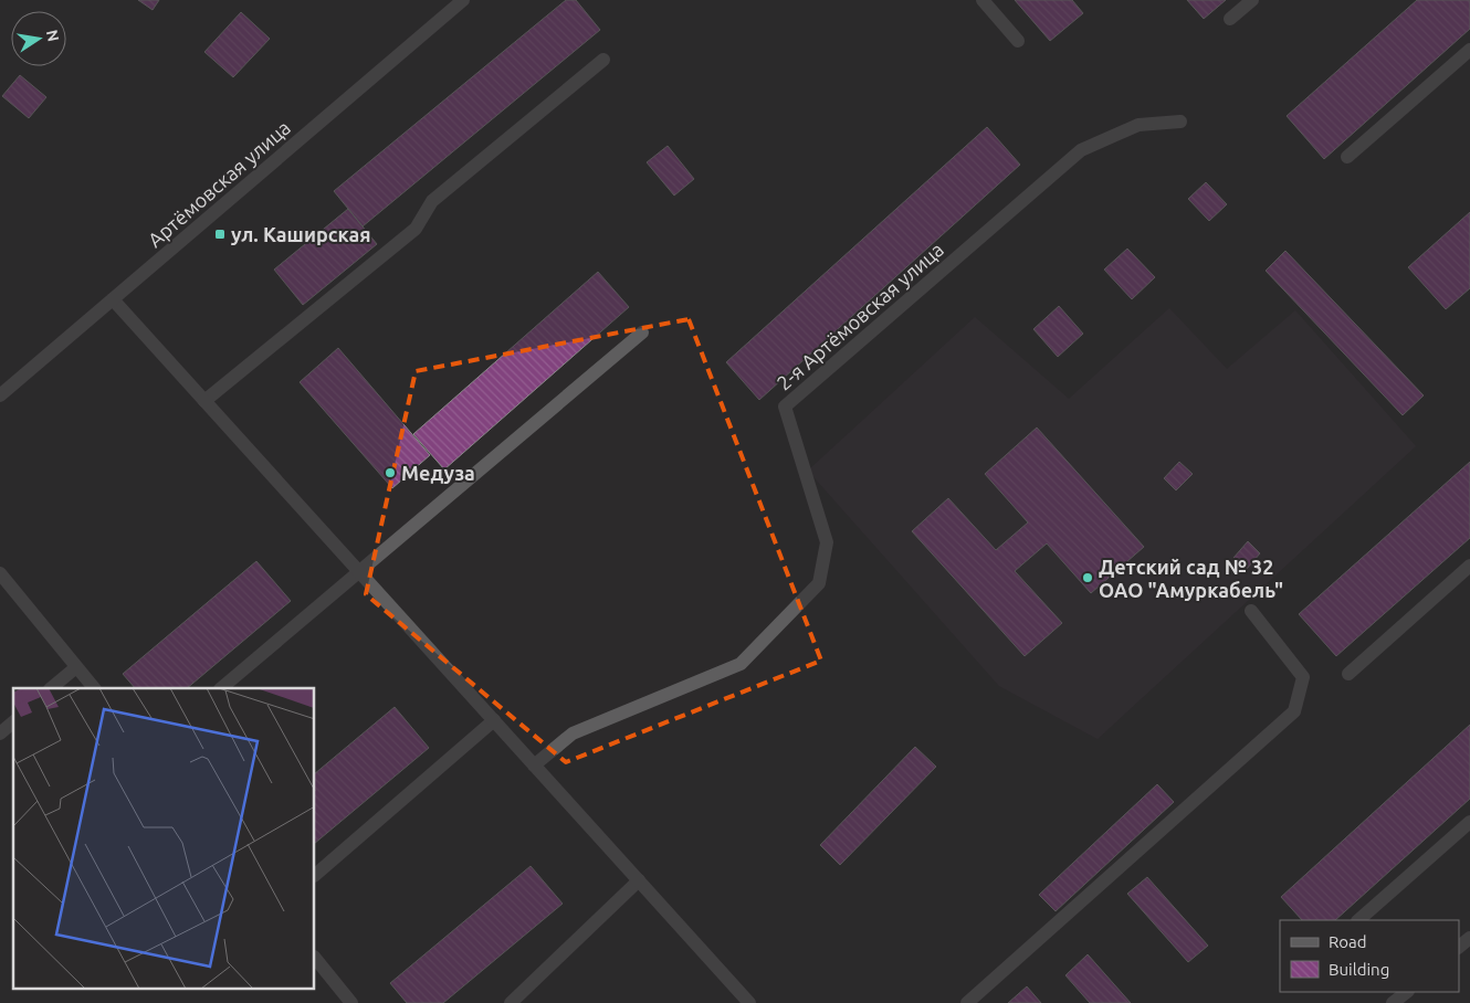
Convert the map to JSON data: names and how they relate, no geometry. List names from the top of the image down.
{
  "streets": {
    "street": ["Артёмовская улица", "2-я Артёмовская улица"]
  },
  "places": {
    "transit": ["ул. Каширская"],
    "other": ["Медуза", "Детский сад № 32 ОАО \"Амуркабель\""]
  },
  "legend": ["Road", "Building"],
  "north": "right"
}
